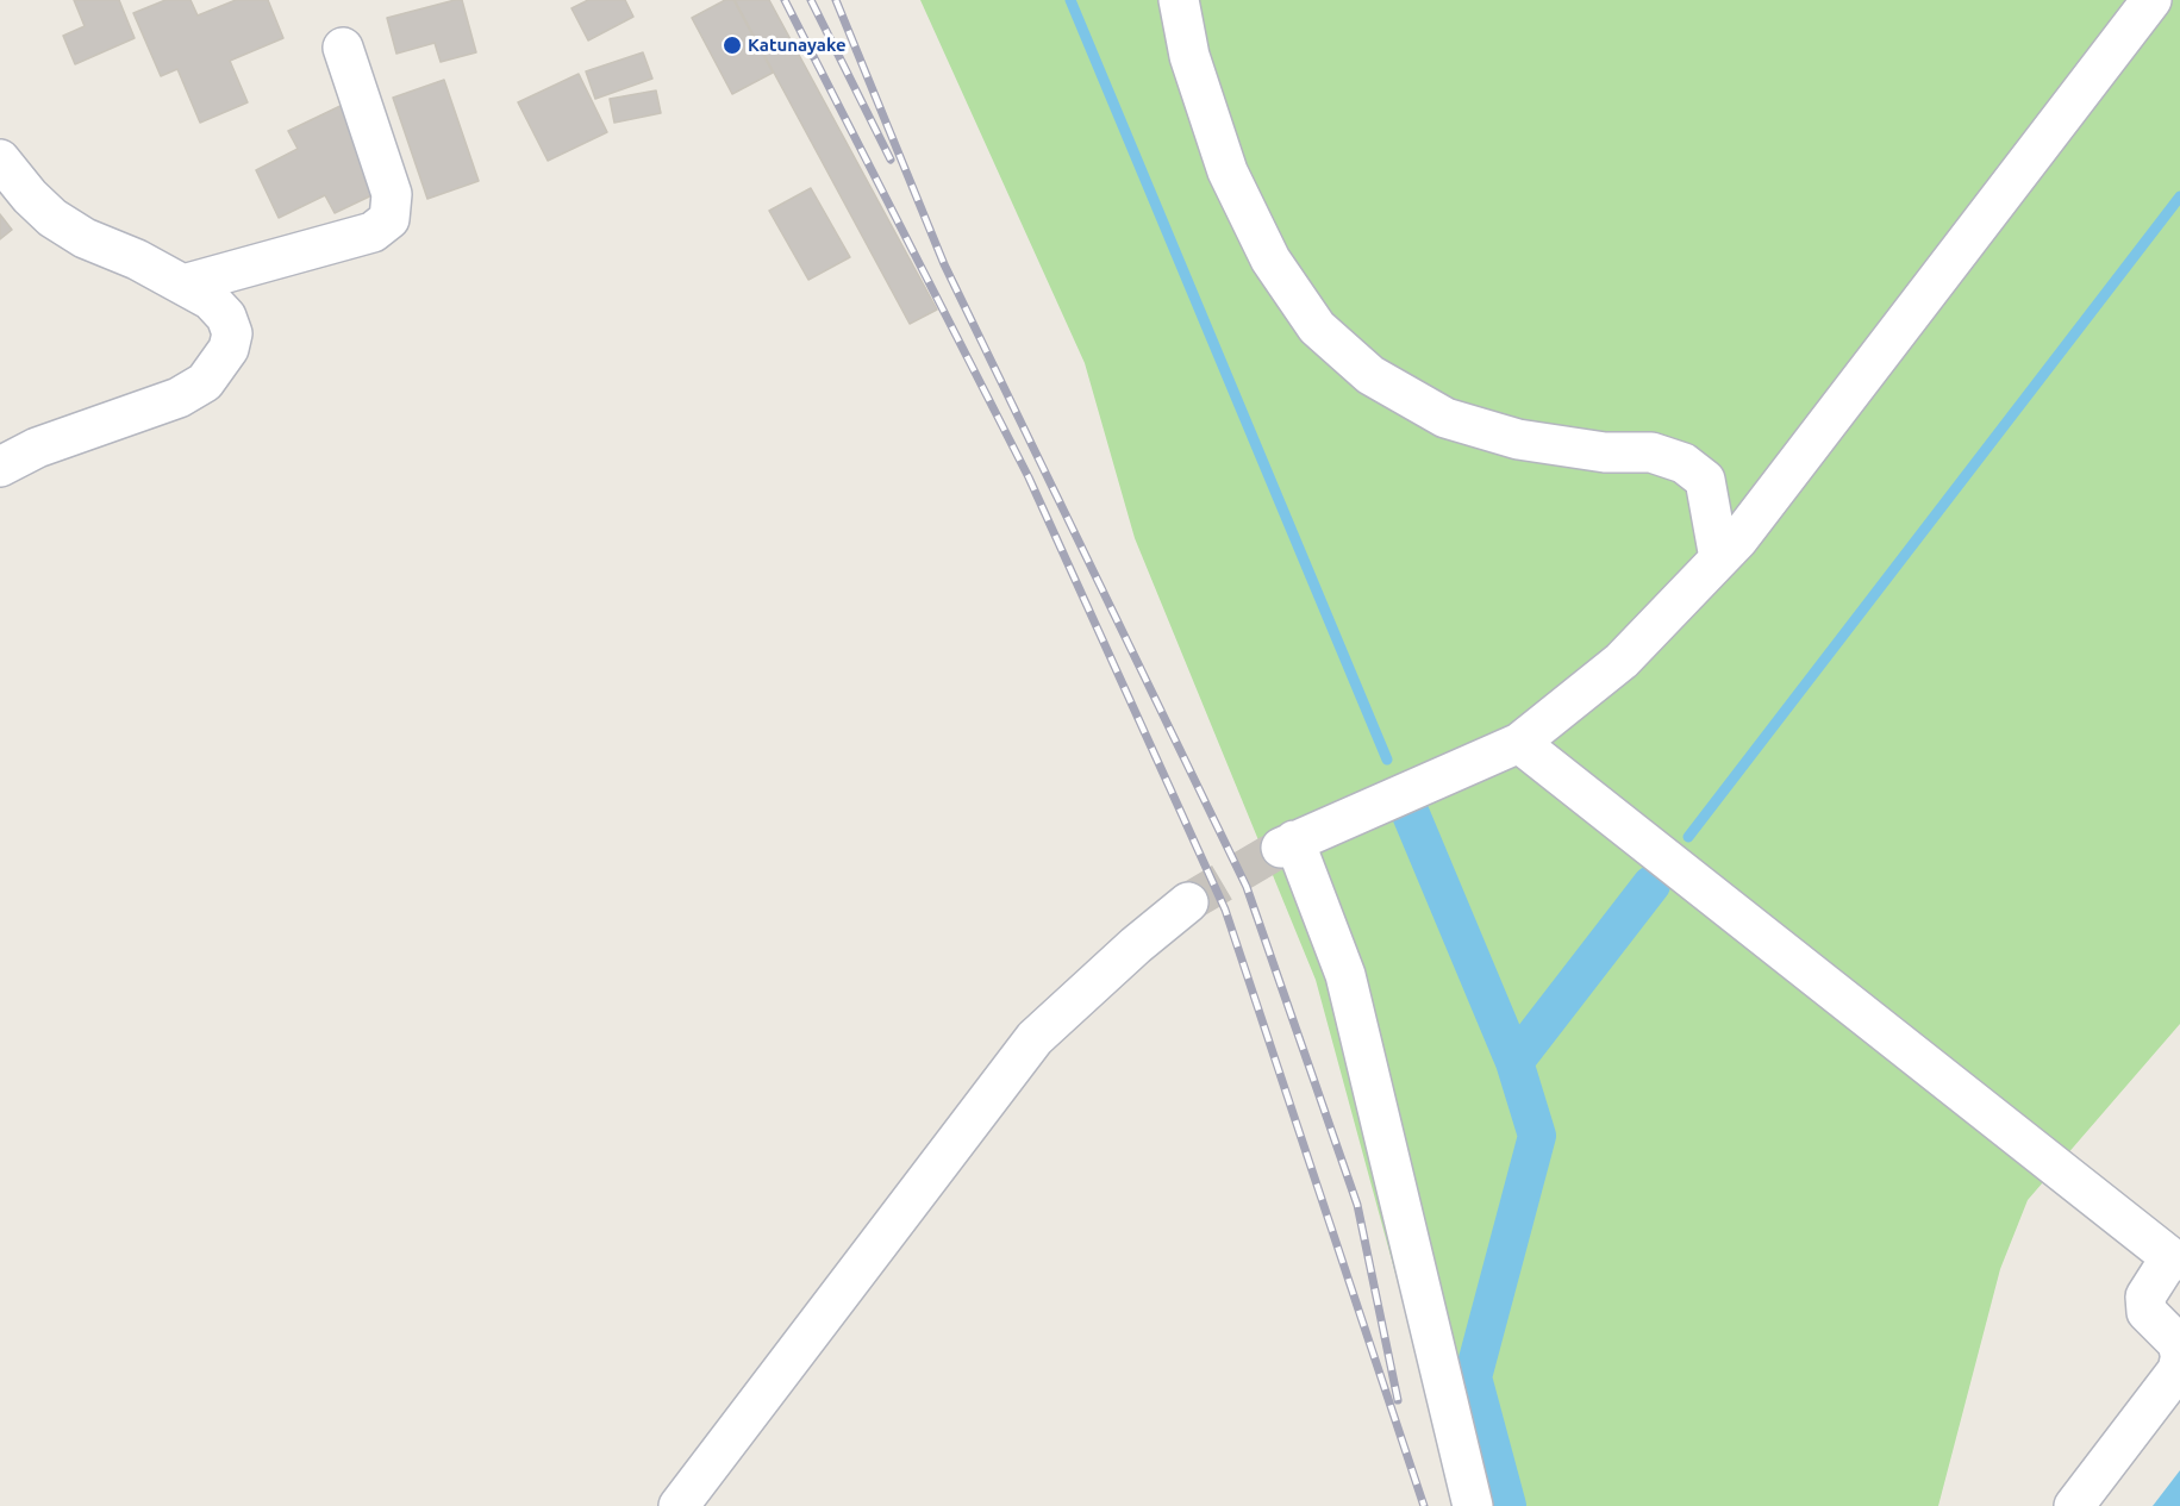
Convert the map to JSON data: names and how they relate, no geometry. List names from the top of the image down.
{
  "places": ["Katunayake"]
}
